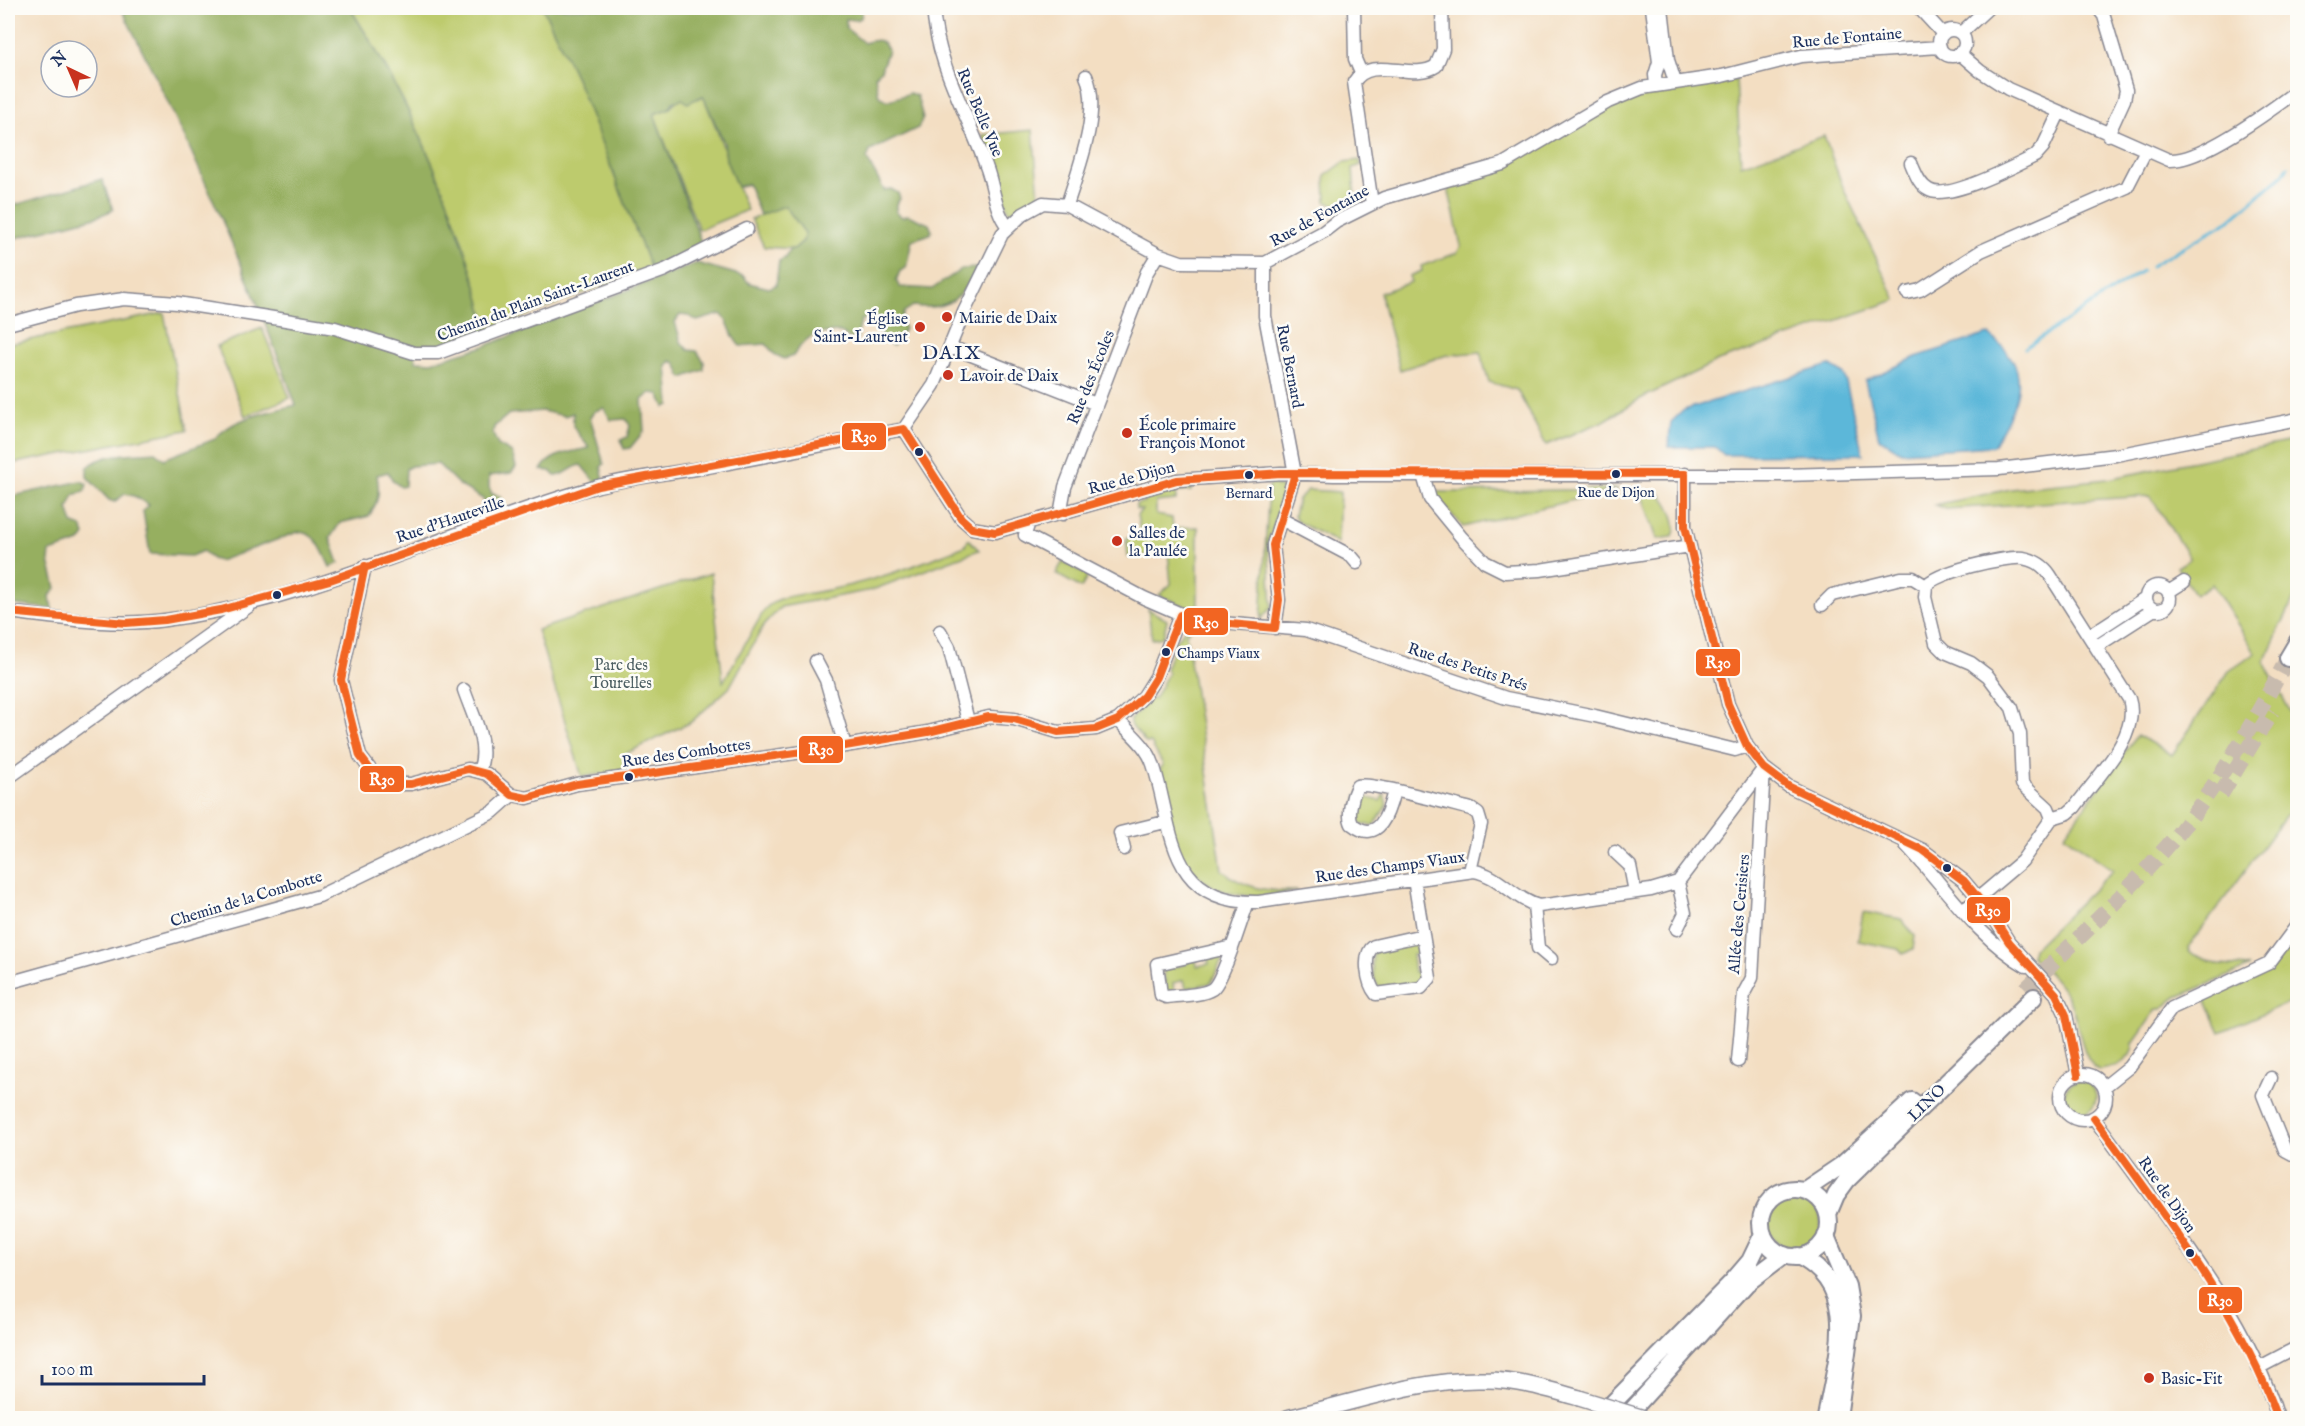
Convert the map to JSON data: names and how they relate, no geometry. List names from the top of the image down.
{
  "streets": {
    "highway": ["LINO"],
    "street": [
      "Rue de Fontaine",
      "Rue Belle Vue",
      "Chemin du Plain Saint-Laurent",
      "Rue Bernard",
      "Rue des Écoles",
      "Rue de Dijon",
      "Rue d'Hauteville",
      "Rue des Petits Prés",
      "Rue des Combottes",
      "Rue des Champs Viaux",
      "Chemin de la Combotte",
      "Allée des Cerisiers"
    ]
  },
  "crossings": [
    ["Rue de Fontaine", "Rue Belle Vue"],
    ["Rue de Fontaine", "Rue Bernard"],
    ["Rue de Fontaine", "Rue des Écoles"],
    ["Rue de Fontaine", "Rue de Dijon"],
    ["Rue de Fontaine", "Rue d'Hauteville"],
    ["Rue Bernard", "Rue de Dijon"],
    ["Rue des Écoles", "Rue de Dijon"],
    ["Rue de Dijon", "Rue d'Hauteville"],
    ["Rue de Dijon", "Rue des Petits Prés"],
    ["Rue des Petits Prés", "Rue des Combottes"],
    ["Rue des Combottes", "Rue des Champs Viaux"],
    ["Rue des Combottes", "Chemin de la Combotte"]
  ],
  "districts": ["DAIX"],
  "parks": ["Parc des Tourelles"],
  "places": [
    "Mairie de Daix",
    "Église Saint-Laurent",
    "Lavoir de Daix",
    "École primaire François Monot",
    "Rue de Dijon",
    "Bernard",
    "Salles de la Paulée",
    "Champs Viaux",
    "Basic-Fit"
  ],
  "lines": ["transit line R30"],
  "scale_bar": "100 m",
  "north": "top left"
}
